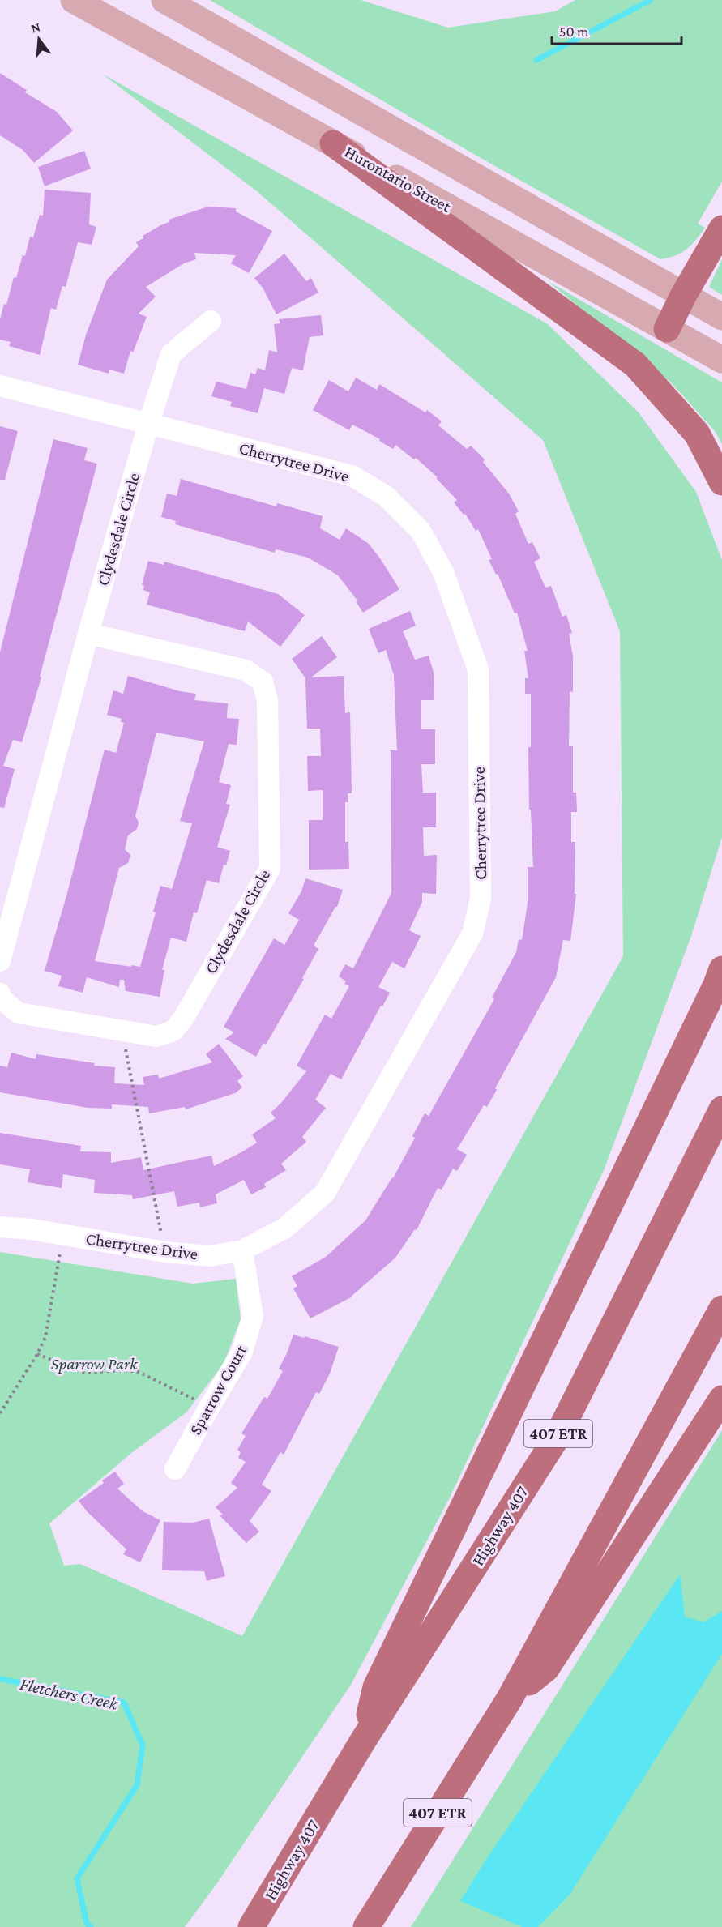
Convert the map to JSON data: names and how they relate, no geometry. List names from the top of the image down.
{
  "streets": {
    "highway": ["407 ETR", "Highway 407"],
    "main road": ["Hurontario Street"],
    "street": ["Cherrytree Drive", "Clydesdale Circle", "Sparrow Court"]
  },
  "crossings": [
    ["Cherrytree Drive", "Clydesdale Circle"],
    ["Cherrytree Drive", "Sparrow Court"]
  ],
  "water": ["Fletchers Creek"],
  "parks": ["Sparrow Park"],
  "scale_bar": "50 m",
  "north": "top"
}
